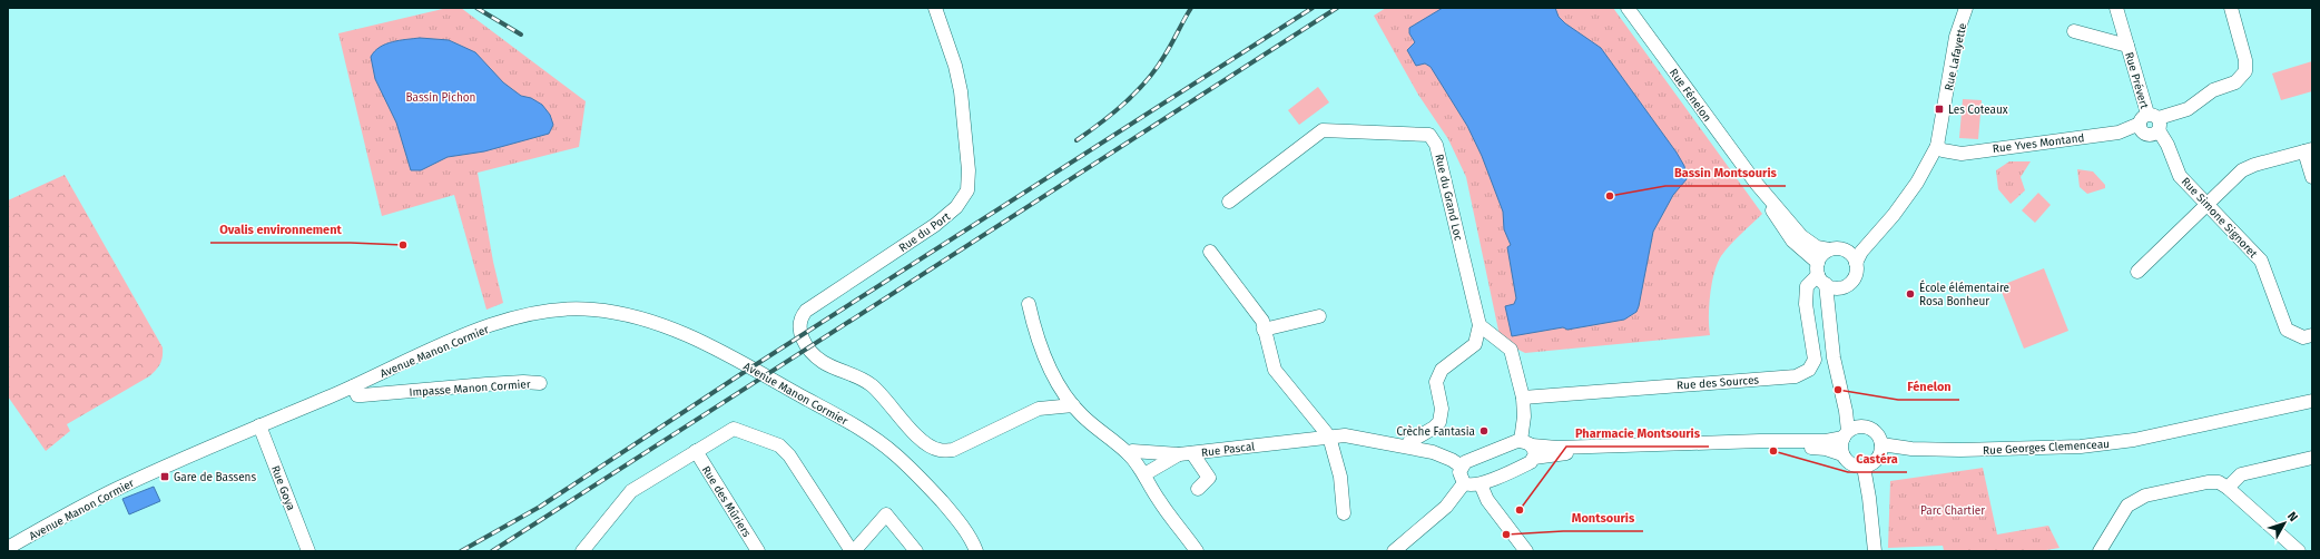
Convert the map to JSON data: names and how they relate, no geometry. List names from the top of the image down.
{
  "streets": {
    "street": [
      "Rue Lafayette",
      "Rue Prévert",
      "Rue Fénelon",
      "Rue Yves Montand",
      "Rue du Grand Loc",
      "Rue Simone Signoret",
      "Rue du Port",
      "Avenue Manon Cormier",
      "Rue des Sources",
      "Impasse Manon Cormier",
      "Rue Georges Clemenceau",
      "Rue Pascal",
      "Rue Goya",
      "Rue des Mûriers"
    ]
  },
  "crossings": [
    ["Rue Lafayette", "Rue Fénelon"],
    ["Rue Lafayette", "Rue Yves Montand"],
    ["Rue Lafayette", "Rue des Sources"],
    ["Rue Prévert", "Rue Yves Montand"],
    ["Rue Prévert", "Rue Simone Signoret"],
    ["Rue Fénelon", "Rue des Sources"],
    ["Rue Yves Montand", "Rue Simone Signoret"],
    ["Avenue Manon Cormier", "Impasse Manon Cormier"],
    ["Avenue Manon Cormier", "Rue Goya"]
  ],
  "parks": ["Bassin Pichon", "Parc Chartier"],
  "places": {
    "transit": ["Les Coteaux", "Gare de Bassens"],
    "other": [
      "Bassin Montsouris",
      "Ovalis environnement",
      "École élémentaire Rosa Bonheur",
      "Fénelon",
      "Crèche Fantasia",
      "Castéra",
      "Pharmacie Montsouris",
      "Montsouris"
    ]
  },
  "north": "top right"
}
